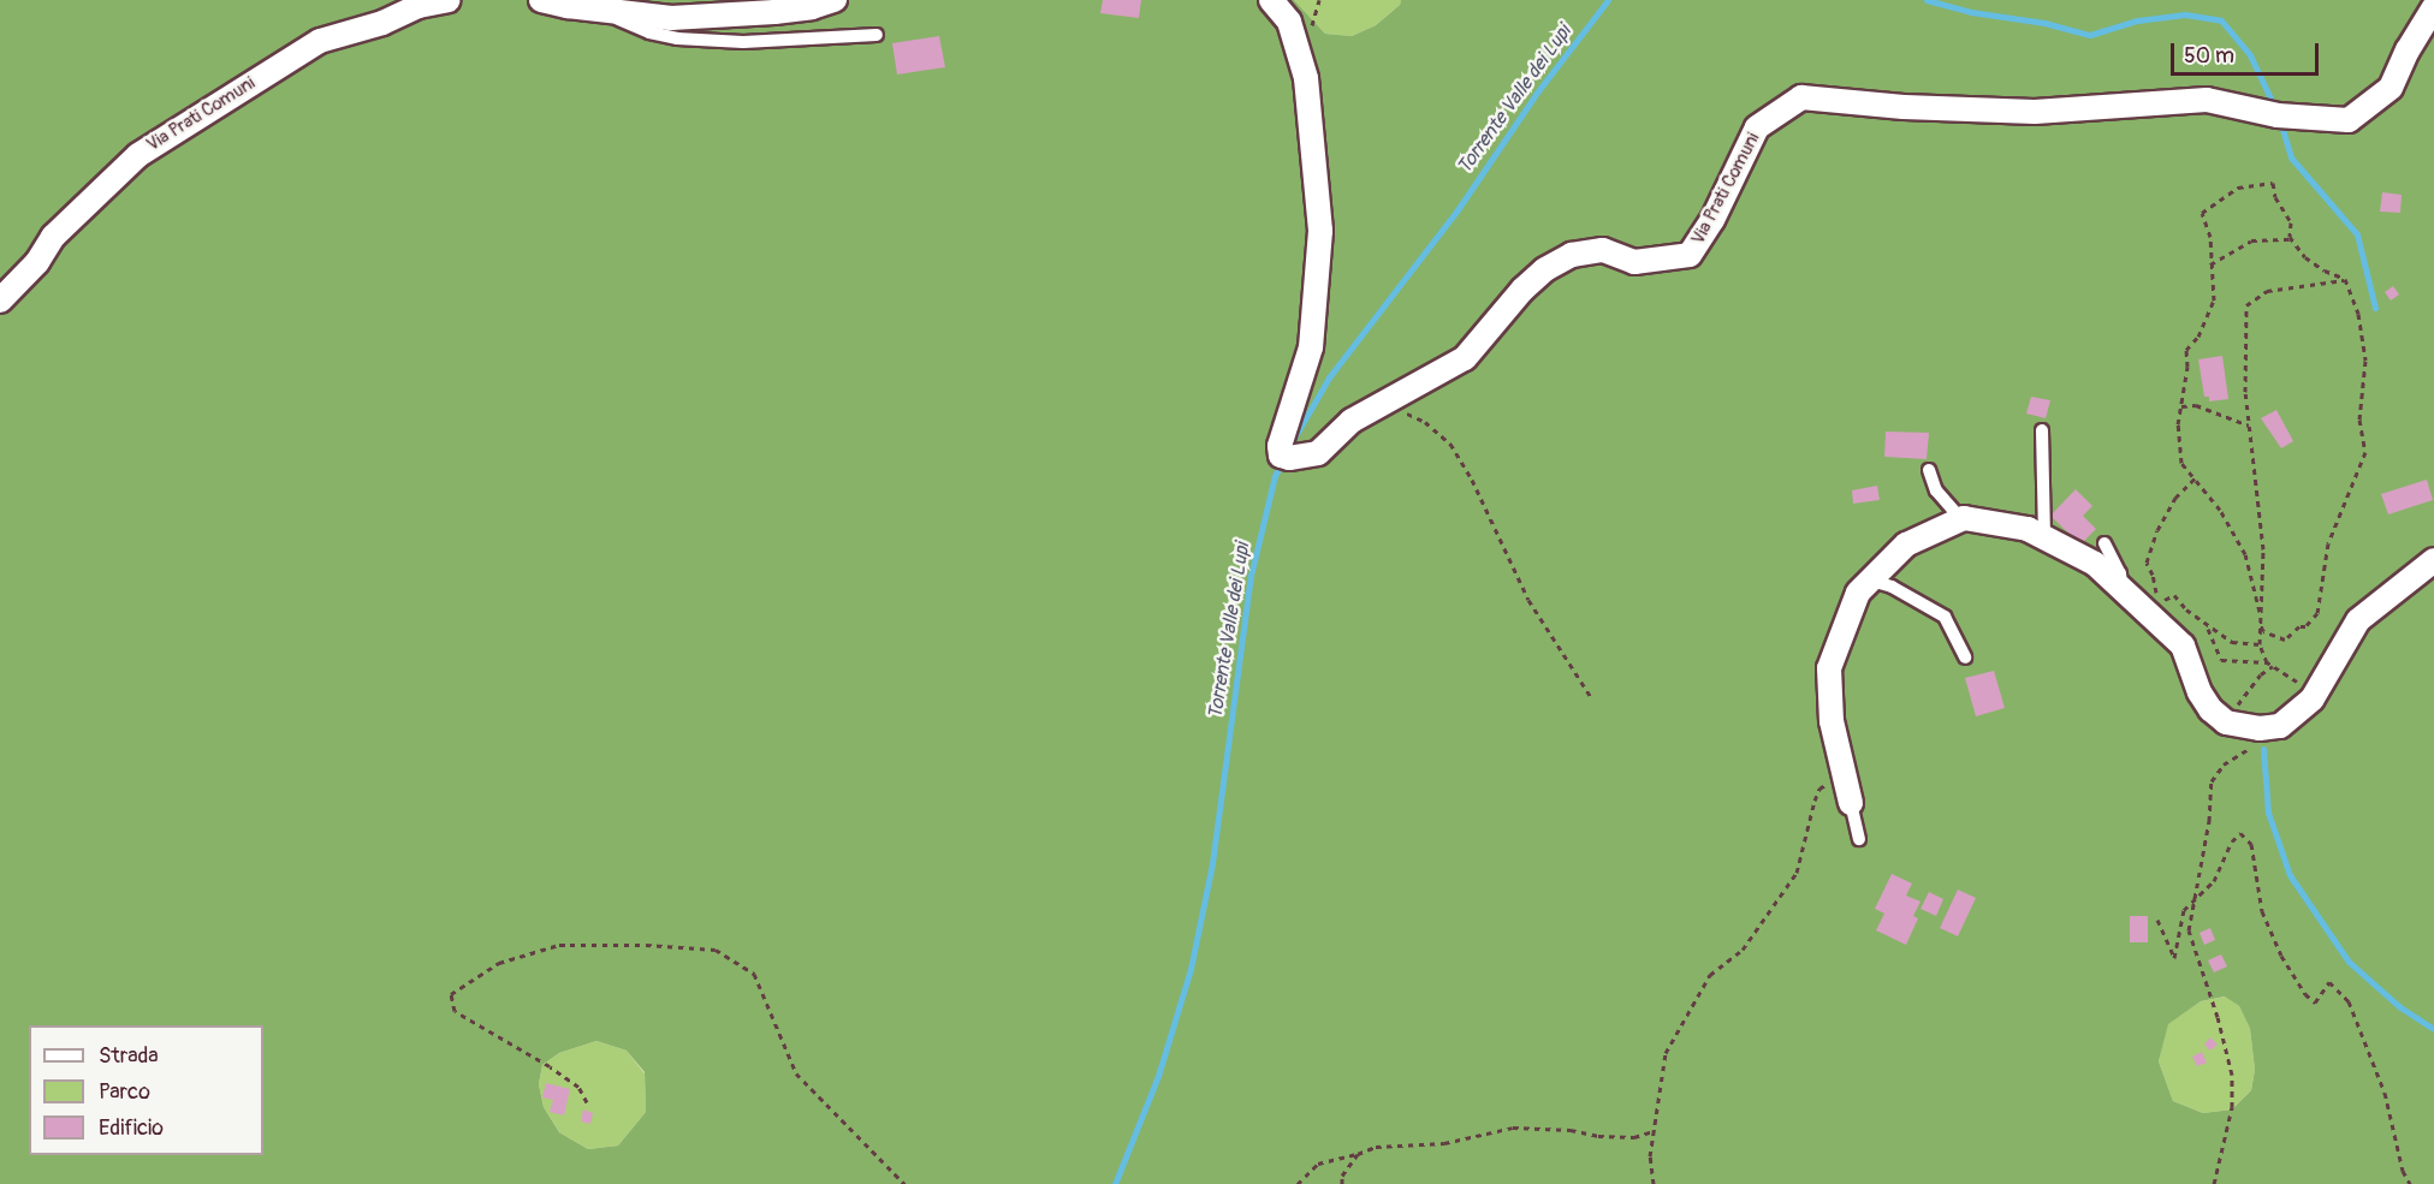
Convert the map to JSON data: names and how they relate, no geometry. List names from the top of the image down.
{
  "streets": {
    "street": ["Via Prati Comuni"]
  },
  "water": ["Torrente Valle dei Lupi"],
  "legend": ["Strada", "Parco", "Edificio"],
  "scale_bar": "50 m"
}
